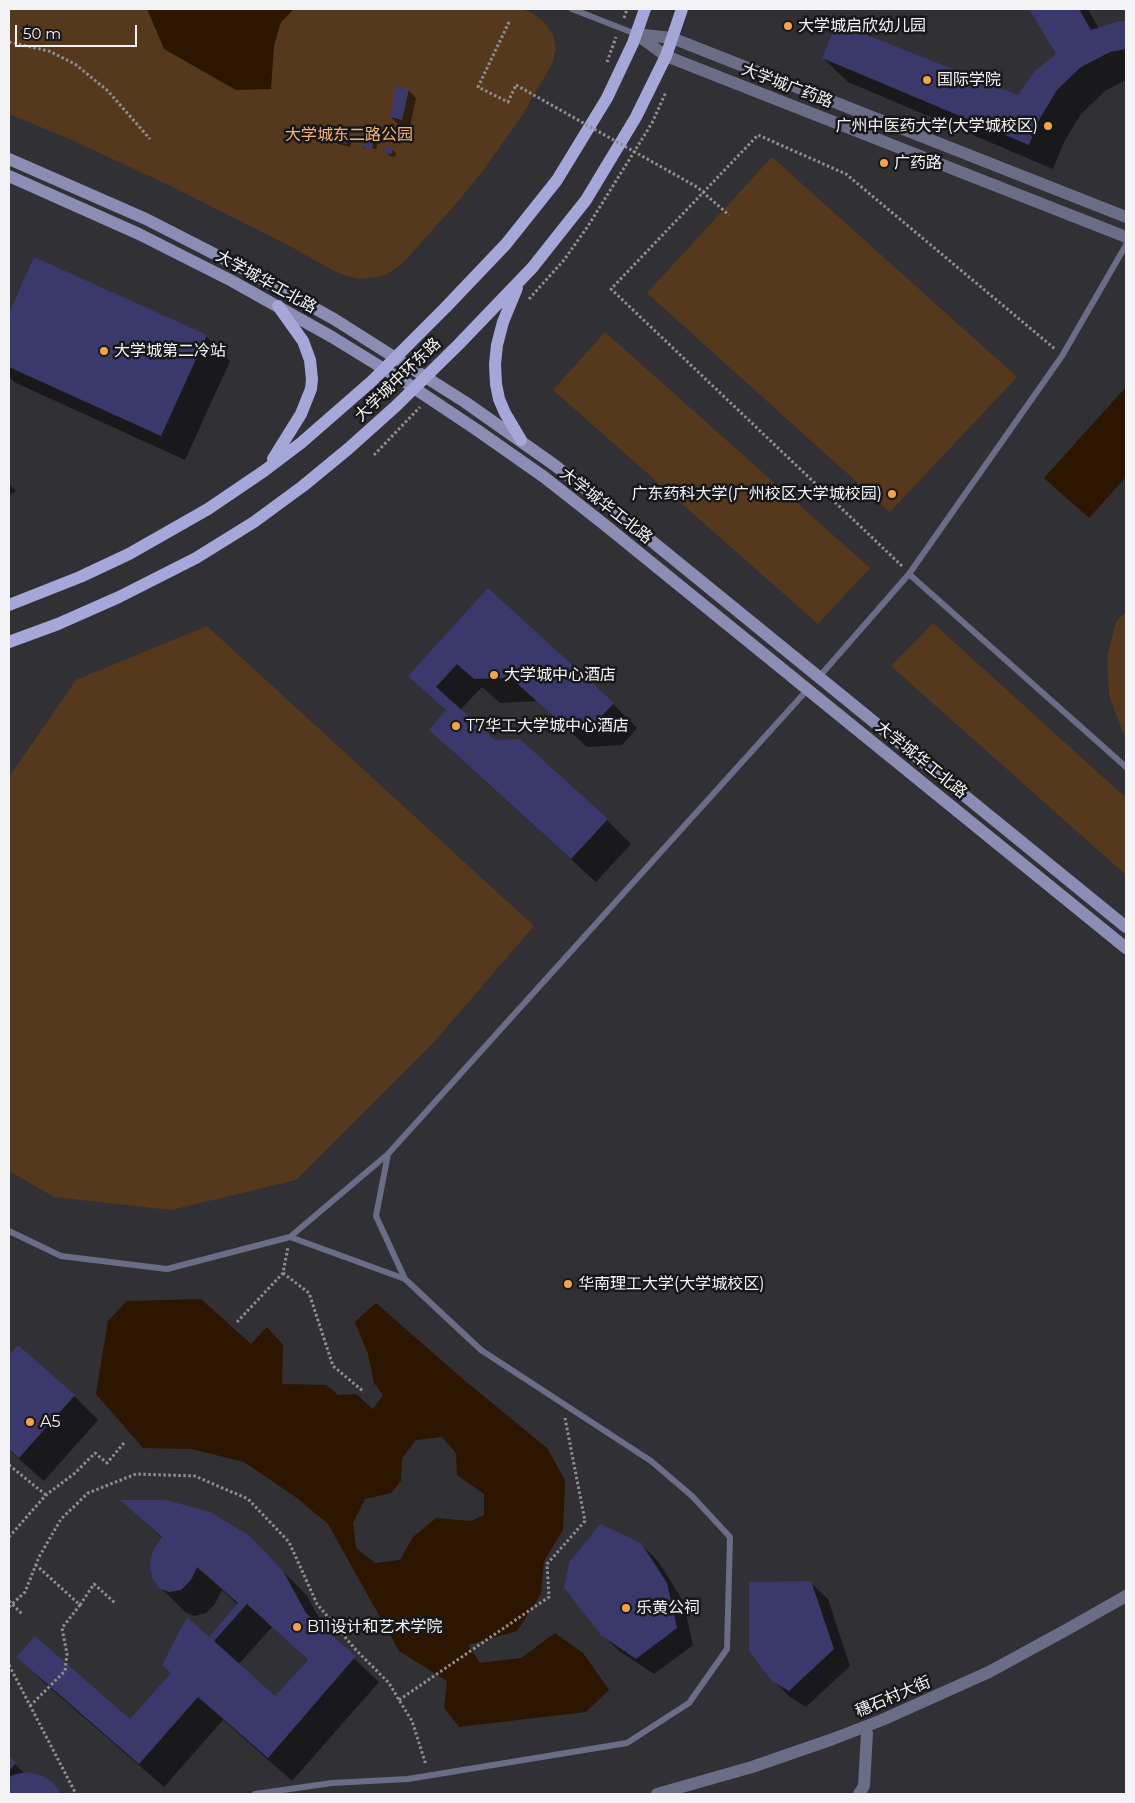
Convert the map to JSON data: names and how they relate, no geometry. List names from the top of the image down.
{
  "streets": {
    "main road": ["大学城华工北路", "大学城中环东路"],
    "street": ["大学城广药路", "穗石村大街"]
  },
  "crossings": [
    ["大学城广药路", "大学城中环东路"],
    ["大学城华工北路", "大学城中环东路"]
  ],
  "parks": ["大学城东二路公园"],
  "places": [
    "大学城启欣幼儿园",
    "国际学院",
    "广州中医药大学(大学城校区)",
    "广药路",
    "大学城第二冷站",
    "广东药科大学(广州校区大学城校园)",
    "大学城中心酒店",
    "T7华工大学城中心酒店",
    "华南理工大学(大学城校区)",
    "A5",
    "乐黄公祠",
    "B11设计和艺术学院"
  ],
  "scale_bar": "50 m"
}
